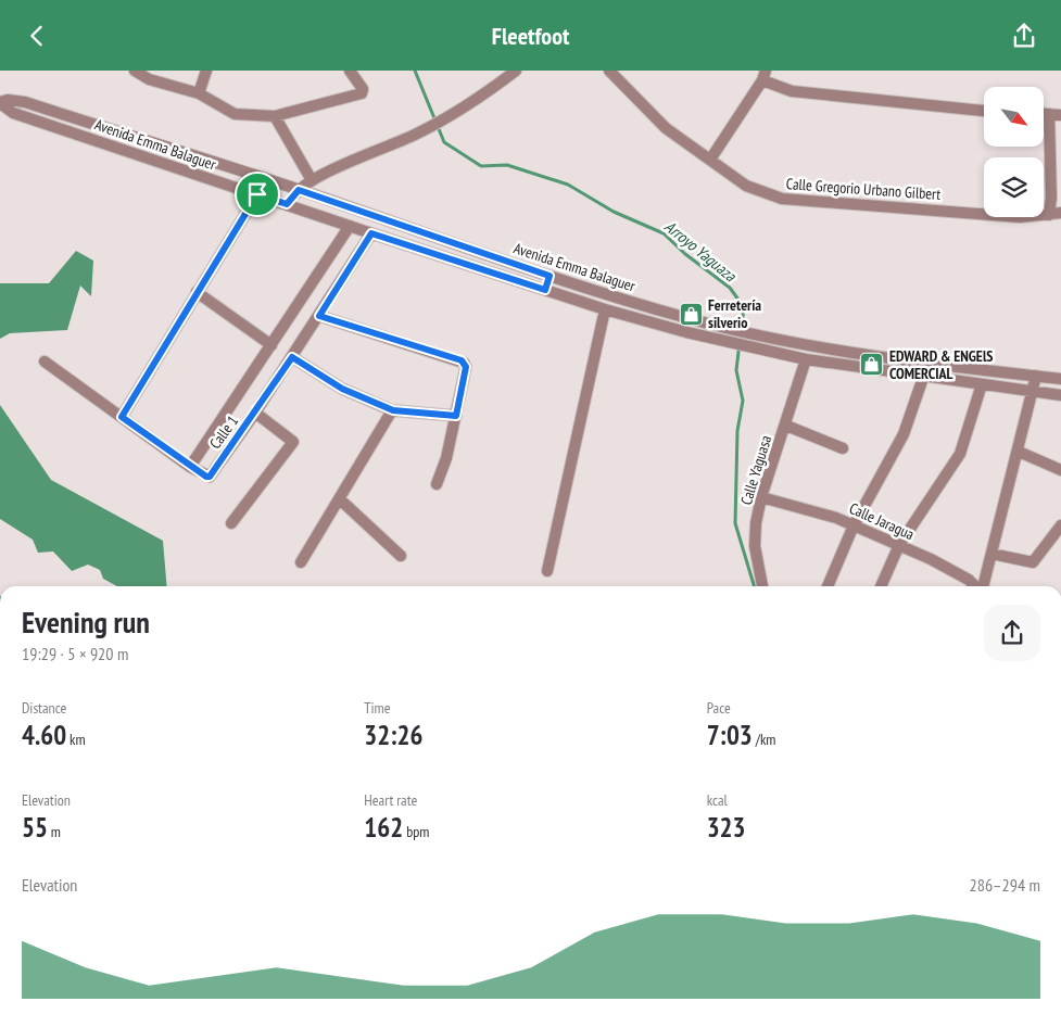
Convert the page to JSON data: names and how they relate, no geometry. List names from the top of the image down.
{
  "streets": {
    "street": [
      "Avenida Emma Balaguer",
      "Calle Gregorio Urbano Gilbert",
      "Calle 1",
      "Calle Yaguasa",
      "Calle Jaragua"
    ]
  },
  "crossings": [
    ["Avenida Emma Balaguer", "Calle 1"],
    ["Avenida Emma Balaguer", "Calle Yaguasa"],
    ["Calle Yaguasa", "Calle Jaragua"]
  ],
  "water": ["Arroyo Yaguaza"],
  "places": {
    "shop": ["Ferretería silverio", "EDWARD & ENGElS COMERCIAL"]
  },
  "north": "bottom right",
  "page": {
    "header": "Fleetfoot",
    "heading": ["Evening run", "19:29 · 5 × 920 m"],
    "stats": [
      ["Distance", "4.60 km"],
      ["Time", "32:26"],
      ["Pace", "7:03 /km"],
      ["Elevation", "55 m"],
      ["Heart rate", "162 bpm"],
      ["kcal", "323"]
    ],
    "chart": ["Elevation", "286–294 m"]
  }
}
